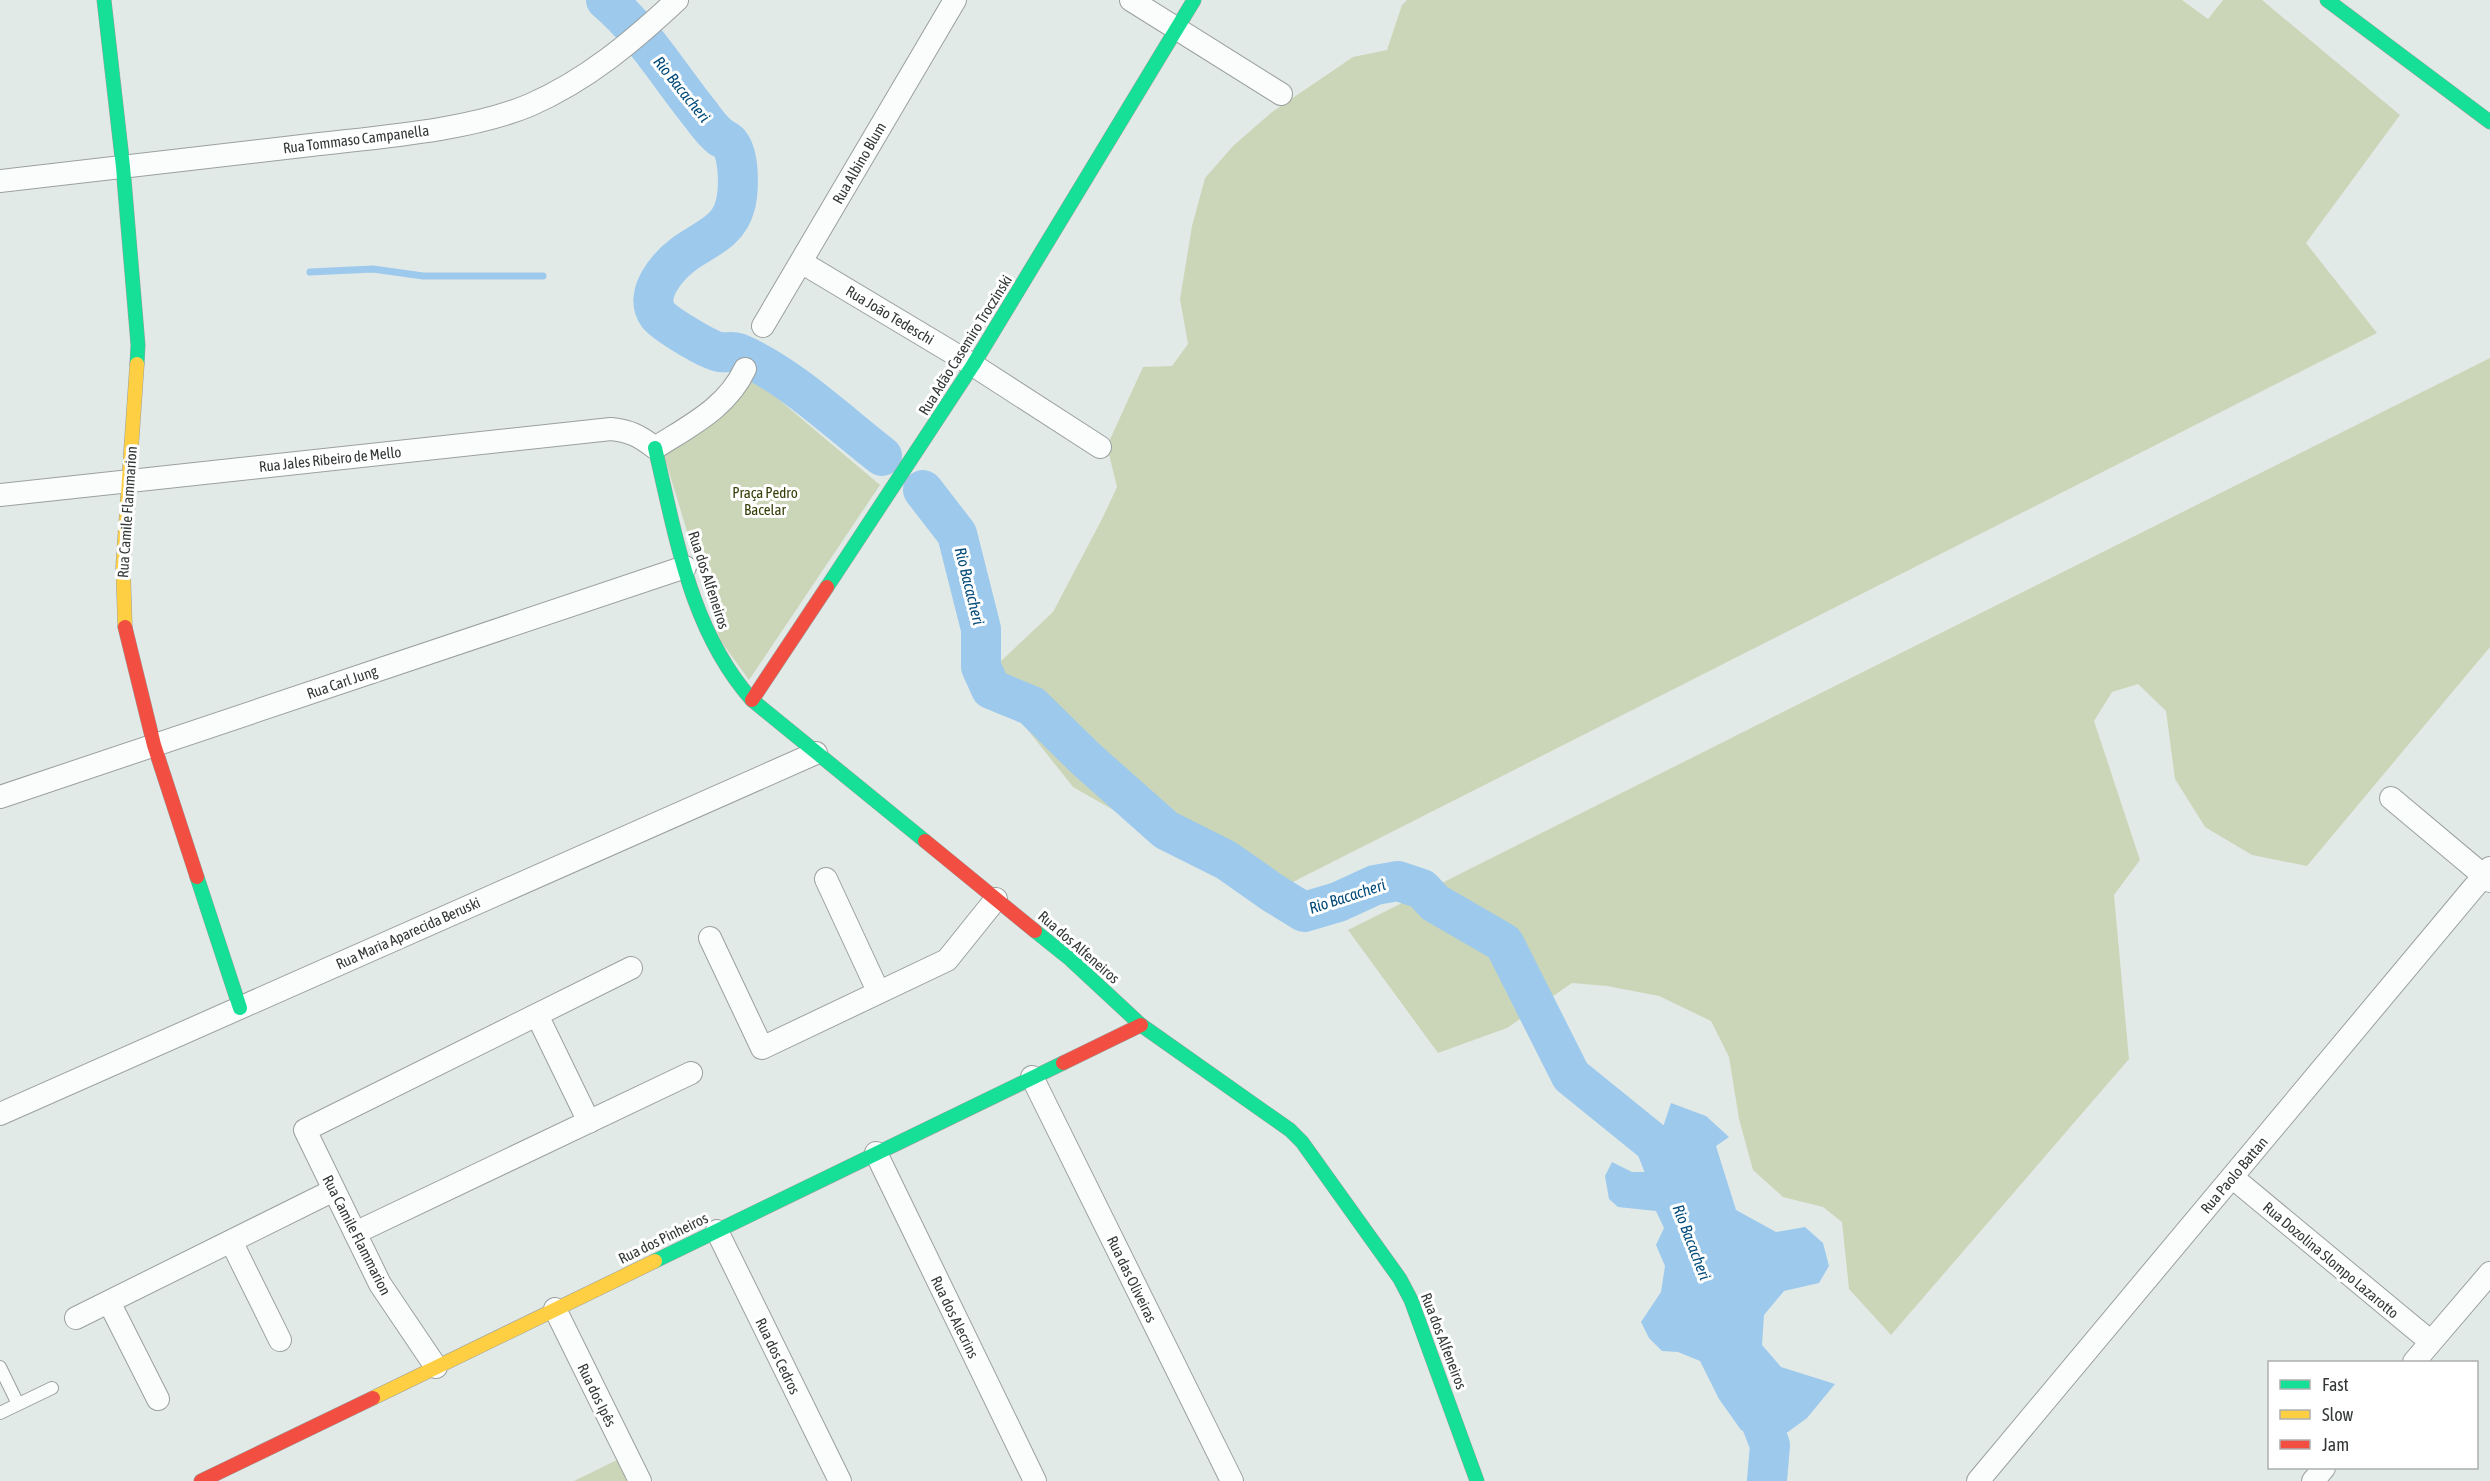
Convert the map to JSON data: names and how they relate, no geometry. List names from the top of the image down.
{
  "streets": {
    "street": [
      "Rua Tommaso Campanella",
      "Rua Albino Blum",
      "Rua João Tedeschi",
      "Rua Adão Casemiro Troczinski",
      "Rua Jales Ribeiro de Mello",
      "Rua Camile Flammarion",
      "Rua dos Alfeneiros",
      "Rua Carl Jung",
      "Rua Maria Aparecida Beruski",
      "Rua Paolo Battan",
      "Rua dos Pinheiros",
      "Rua Dozolina Slompo Lazarotto",
      "Rua das Oliveiras",
      "Rua dos Alecrins",
      "Rua dos Cedros",
      "Rua dos Ipês"
    ]
  },
  "crossings": [
    ["Rua Tommaso Campanella", "Rua Camile Flammarion"],
    ["Rua Albino Blum", "Rua João Tedeschi"],
    ["Rua João Tedeschi", "Rua Adão Casemiro Troczinski"],
    ["Rua Adão Casemiro Troczinski", "Rua dos Alfeneiros"],
    ["Rua Jales Ribeiro de Mello", "Rua Camile Flammarion"],
    ["Rua Jales Ribeiro de Mello", "Rua dos Alfeneiros"],
    ["Rua Camile Flammarion", "Rua Carl Jung"],
    ["Rua Camile Flammarion", "Rua Maria Aparecida Beruski"],
    ["Rua Camile Flammarion", "Rua dos Pinheiros"],
    ["Rua dos Alfeneiros", "Rua Carl Jung"],
    ["Rua dos Alfeneiros", "Rua Maria Aparecida Beruski"],
    ["Rua dos Alfeneiros", "Rua dos Pinheiros"],
    ["Rua Paolo Battan", "Rua Dozolina Slompo Lazarotto"],
    ["Rua dos Pinheiros", "Rua das Oliveiras"],
    ["Rua dos Pinheiros", "Rua dos Alecrins"],
    ["Rua dos Pinheiros", "Rua dos Cedros"],
    ["Rua dos Pinheiros", "Rua dos Ipês"]
  ],
  "water": ["Rio Bacacheri"],
  "parks": ["Praça Pedro Bacelar"],
  "legend": ["Fast", "Slow", "Jam"]
}
